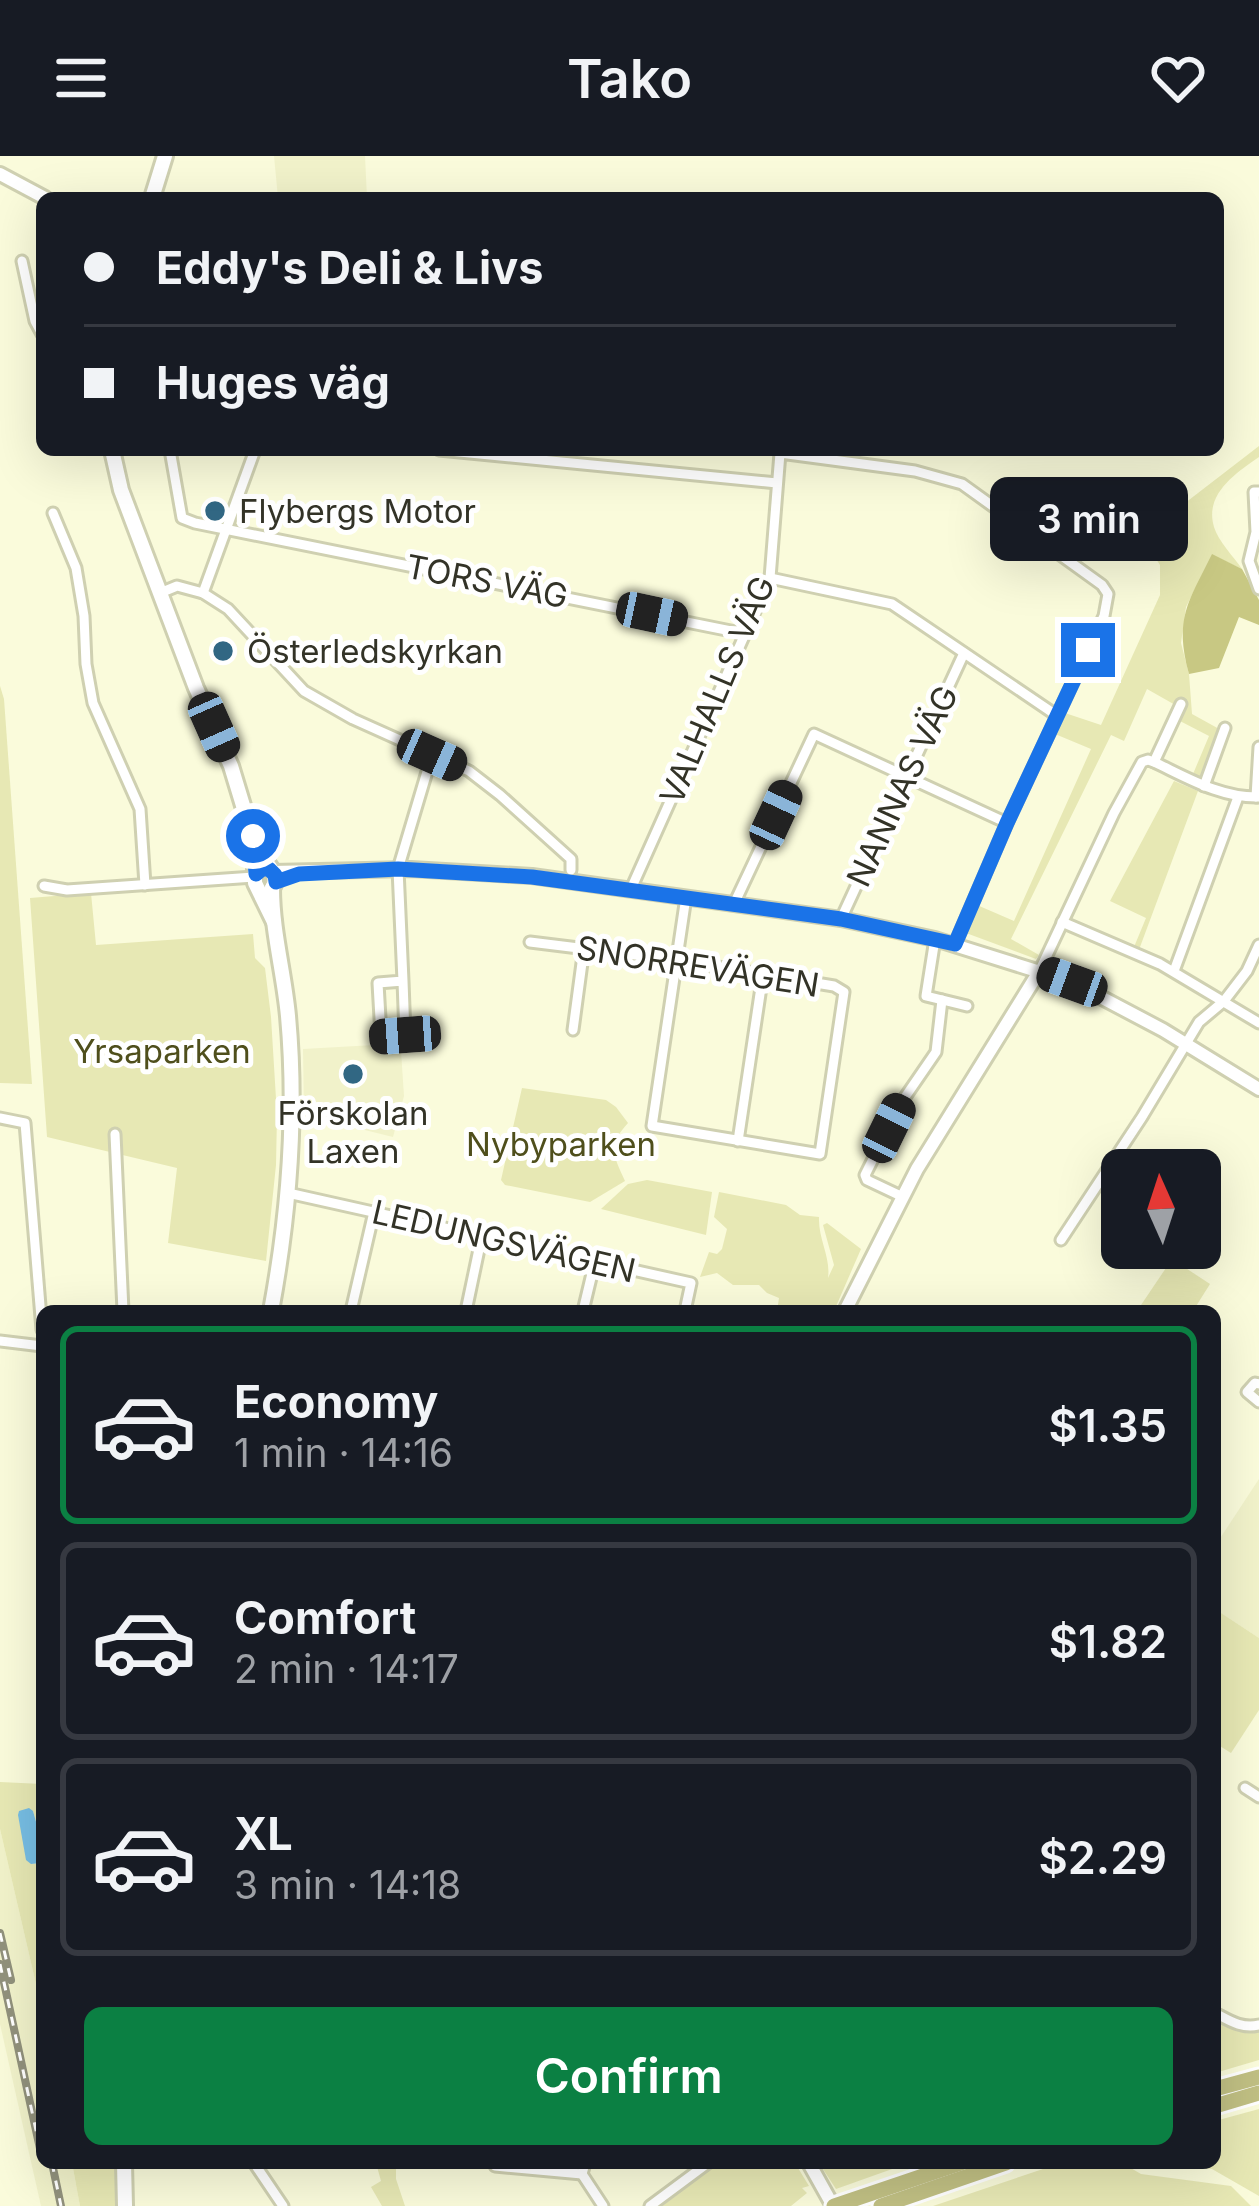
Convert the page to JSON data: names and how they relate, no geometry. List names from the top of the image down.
{
  "streets": {
    "street": [
      "TORS VÄG",
      "VALHALLS VÄG",
      "NANNAS VÄG",
      "SNORREVÄGEN",
      "LEDUNGSVÄGEN"
    ]
  },
  "crossings": [
    ["TORS VÄG", "VALHALLS VÄG"]
  ],
  "parks": ["Yrsaparken", "Nybyparken"],
  "places": ["Flybergs Motor", "Österledskyrkan", "Förskolan Laxen"],
  "north": "top",
  "page": {
    "header": "Tako",
    "banner": ["Eddy's Deli & Livs", "Huges väg"],
    "bubble": "3 min",
    "list": [
      {
        "name": "Economy",
        "note": "1 min · 14:16",
        "value": "$1.35"
      },
      {
        "name": "Comfort",
        "note": "2 min · 14:17",
        "value": "$1.82"
      },
      {
        "name": "XL",
        "note": "3 min · 14:18",
        "value": "$2.29"
      }
    ],
    "buttons": "Confirm"
  }
}
